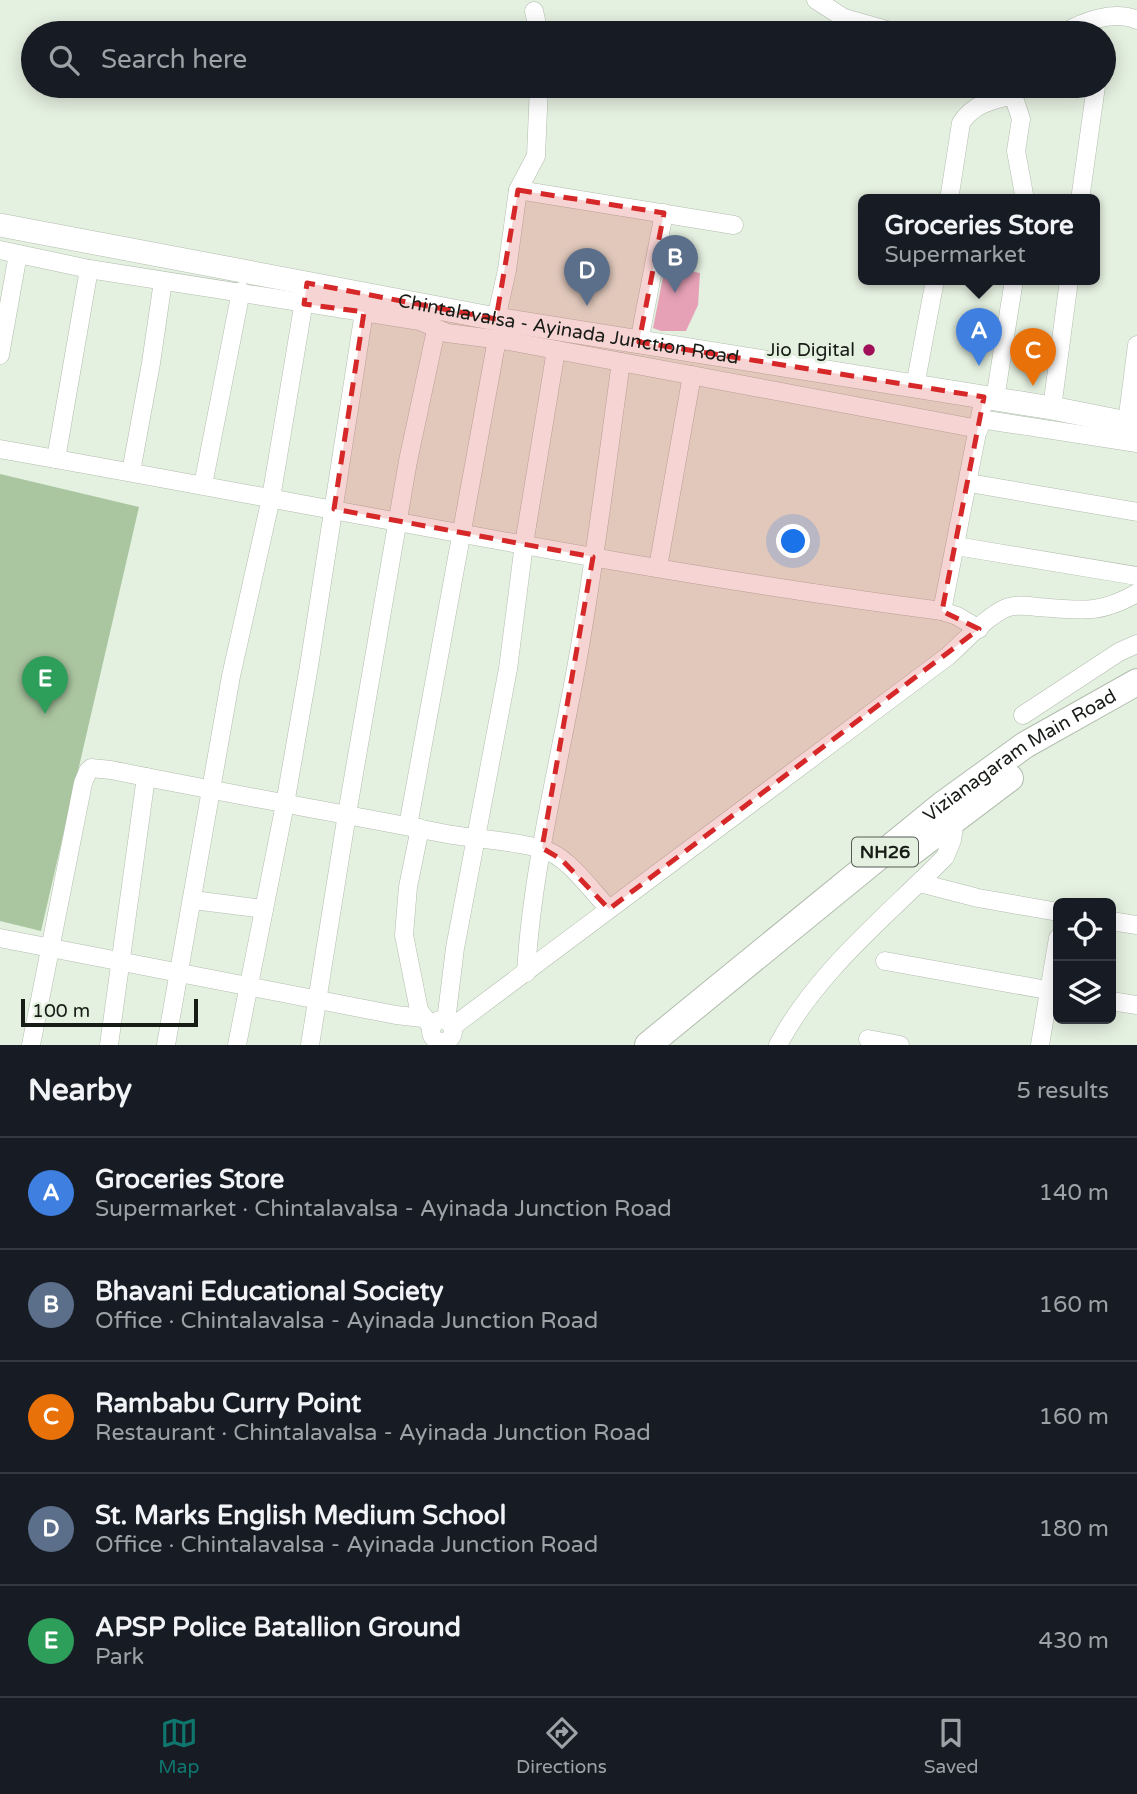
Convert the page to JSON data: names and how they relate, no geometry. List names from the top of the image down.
{
  "streets": {
    "highway": ["Vizianagaram Main Road", "NH26"],
    "main road": ["Chintalavalsa - Ayinada Junction Road"]
  },
  "places": ["Jio Digital"],
  "scale_bar": "100 m",
  "page": {
    "search": "Search here",
    "popup": ["Groceries Store", "Supermarket"],
    "pins": [
      "B",
      "D",
      "A",
      "C",
      "E"
    ],
    "scale": "100 m",
    "heading": ["Nearby", "5 results"],
    "list": [
      {
        "mark": "A",
        "name": "Groceries Store",
        "note": "Supermarket · Chintalavalsa - Ayinada Junction Road",
        "value": "140 m"
      },
      {
        "mark": "B",
        "name": "Bhavani Educational Society",
        "note": "Office · Chintalavalsa - Ayinada Junction Road",
        "value": "160 m"
      },
      {
        "mark": "C",
        "name": "Rambabu Curry Point",
        "note": "Restaurant · Chintalavalsa - Ayinada Junction Road",
        "value": "160 m"
      },
      {
        "mark": "D",
        "name": "St. Marks English Medium School",
        "note": "Office · Chintalavalsa - Ayinada Junction Road",
        "value": "180 m"
      },
      {
        "mark": "E",
        "name": "APSP Police Batallion Ground",
        "note": "Park",
        "value": "430 m"
      }
    ],
    "nav": ["Map", "Directions", "Saved"]
  }
}
